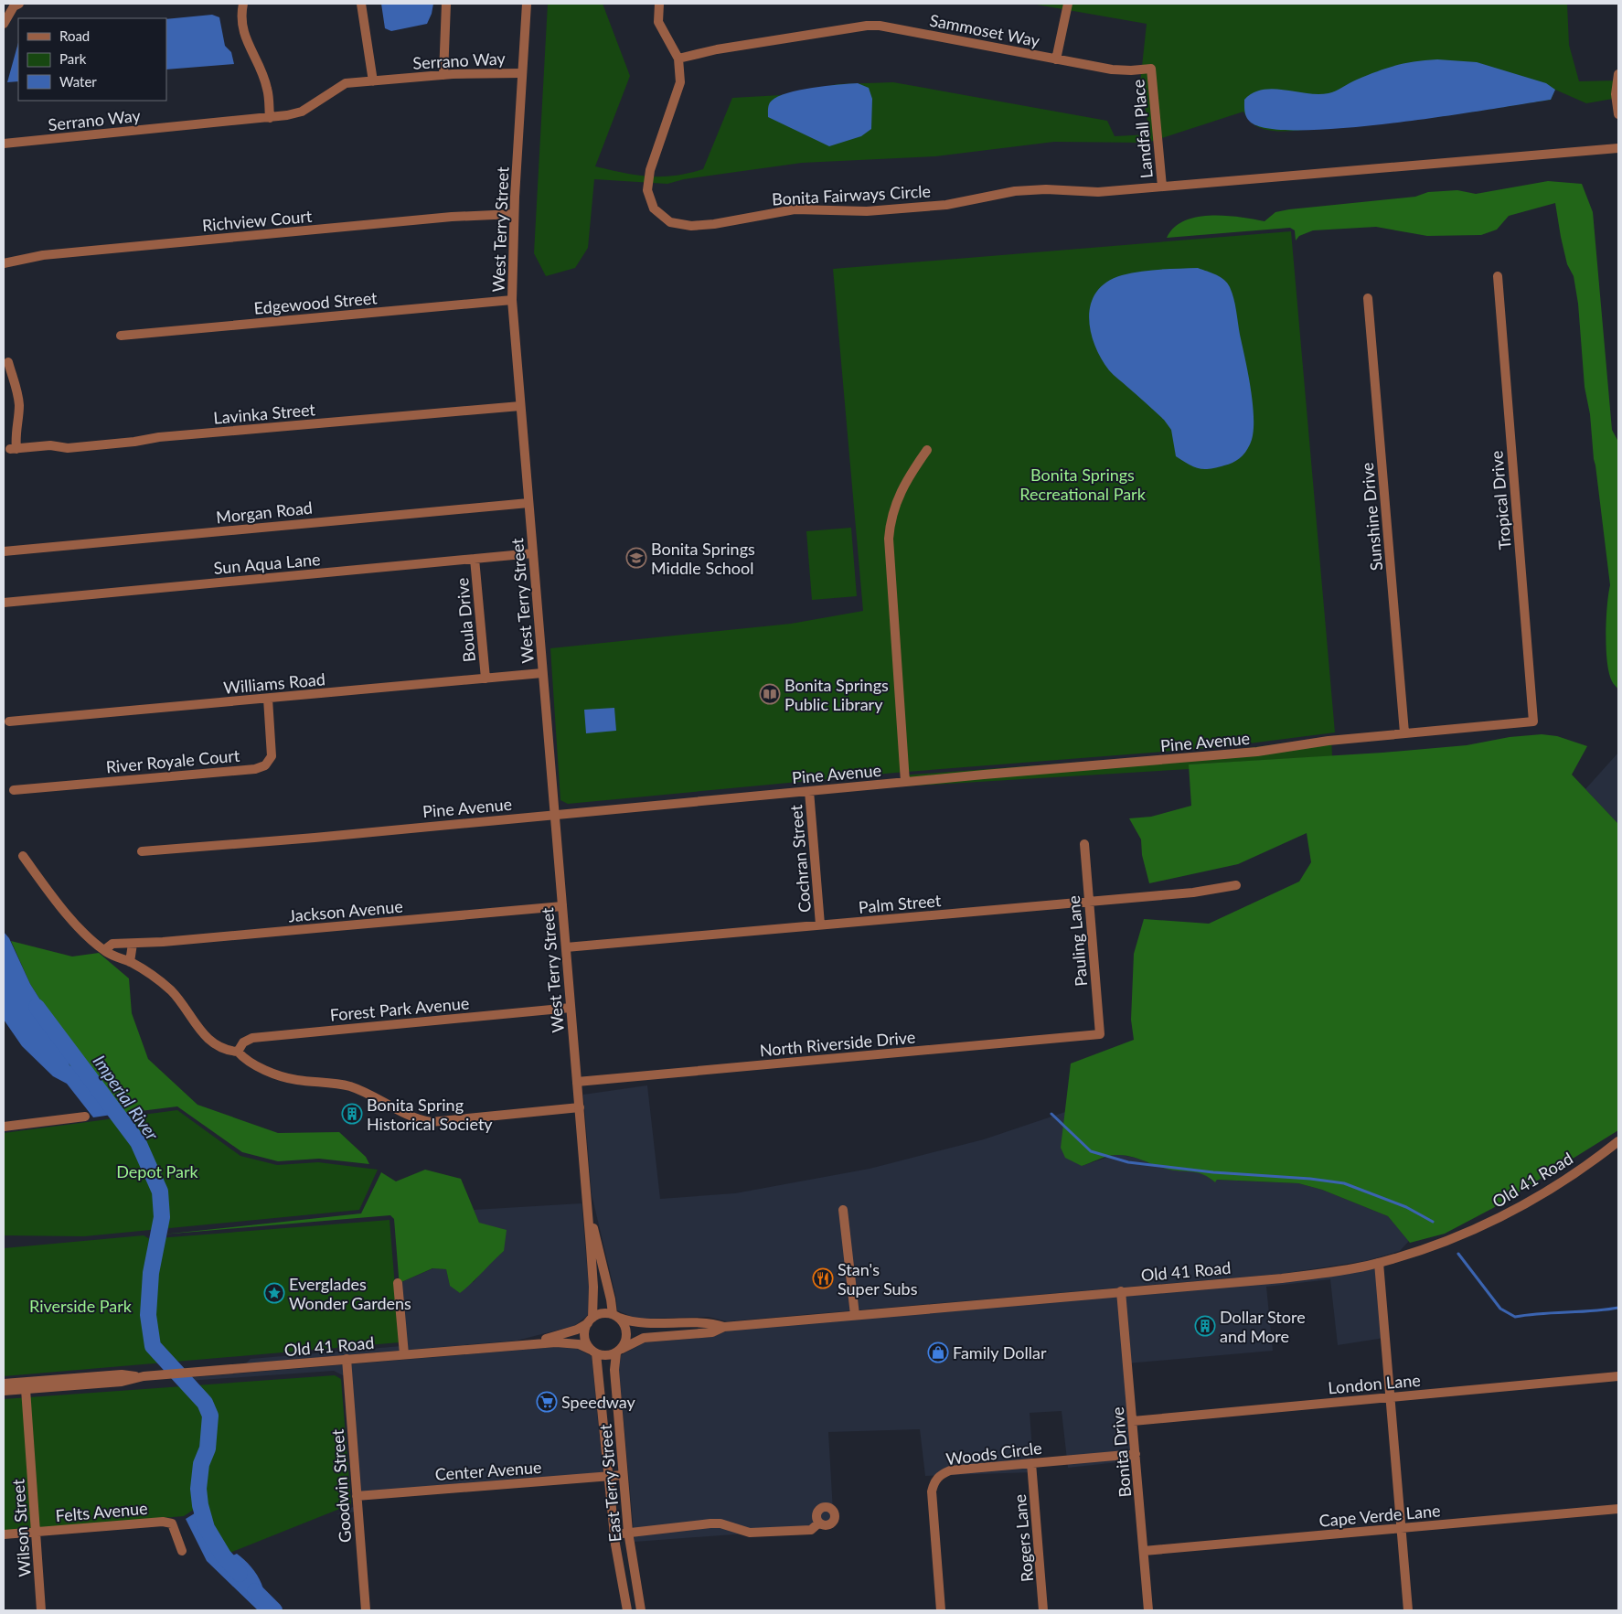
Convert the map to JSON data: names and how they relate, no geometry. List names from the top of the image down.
{
  "streets": {
    "street": [
      "Sammoset Way",
      "Serrano Way",
      "Landfall Place",
      "Bonita Fairways Circle",
      "Richview Court",
      "West Terry Street",
      "Edgewood Street",
      "Lavinka Street",
      "Tropical Drive",
      "Morgan Road",
      "Sunshine Drive",
      "Sun Aqua Lane",
      "Boula Drive",
      "Williams Road",
      "Pine Avenue",
      "River Royale Court",
      "Cochran Street",
      "Palm Street",
      "Jackson Avenue",
      "Pauling Lane",
      "Forest Park Avenue",
      "North Riverside Drive",
      "Old 41 Road",
      "London Lane",
      "Bonita Drive",
      "Woods Circle",
      "Center Avenue",
      "East Terry Street",
      "Goodwin Street",
      "Felts Avenue",
      "Cape Verde Lane",
      "Wilson Street",
      "Rogers Lane"
    ]
  },
  "crossings": [
    ["Sammoset Way", "Landfall Place"],
    ["Sammoset Way", "Bonita Fairways Circle"],
    ["Serrano Way", "West Terry Street"],
    ["Landfall Place", "Bonita Fairways Circle"],
    ["Richview Court", "West Terry Street"],
    ["West Terry Street", "Edgewood Street"],
    ["West Terry Street", "Lavinka Street"],
    ["West Terry Street", "Morgan Road"],
    ["West Terry Street", "Sun Aqua Lane"],
    ["West Terry Street", "Williams Road"],
    ["West Terry Street", "Pine Avenue"],
    ["West Terry Street", "Palm Street"],
    ["West Terry Street", "Jackson Avenue"],
    ["West Terry Street", "Forest Park Avenue"],
    ["West Terry Street", "North Riverside Drive"],
    ["West Terry Street", "Old 41 Road"],
    ["West Terry Street", "East Terry Street"],
    ["Tropical Drive", "Pine Avenue"],
    ["Sunshine Drive", "Pine Avenue"],
    ["Sun Aqua Lane", "Boula Drive"],
    ["Boula Drive", "Williams Road"],
    ["Williams Road", "River Royale Court"],
    ["Pine Avenue", "Cochran Street"],
    ["Cochran Street", "Palm Street"],
    ["Palm Street", "Pauling Lane"],
    ["Pauling Lane", "North Riverside Drive"],
    ["Old 41 Road", "Bonita Drive"],
    ["Old 41 Road", "East Terry Street"],
    ["Old 41 Road", "Goodwin Street"],
    ["Old 41 Road", "Wilson Street"],
    ["London Lane", "Bonita Drive"],
    ["Bonita Drive", "Woods Circle"],
    ["Bonita Drive", "Cape Verde Lane"],
    ["Woods Circle", "Rogers Lane"],
    ["Center Avenue", "East Terry Street"],
    ["Center Avenue", "Goodwin Street"],
    ["Felts Avenue", "Wilson Street"]
  ],
  "water": ["Imperial River"],
  "parks": ["Bonita Springs Recreational Park", "Depot Park", "Riverside Park"],
  "places": {
    "school or university": ["Bonita Springs Middle School"],
    "library": ["Bonita Springs Public Library"],
    "building": ["Bonita Spring Historical Society", "Dollar Store and More"],
    "restaurant": ["Stan's Super Subs"],
    "place": ["Everglades Wonder Gardens"],
    "shop": ["Family Dollar"],
    "supermarket": ["Speedway"]
  },
  "legend": ["Road", "Park", "Water"]
}
